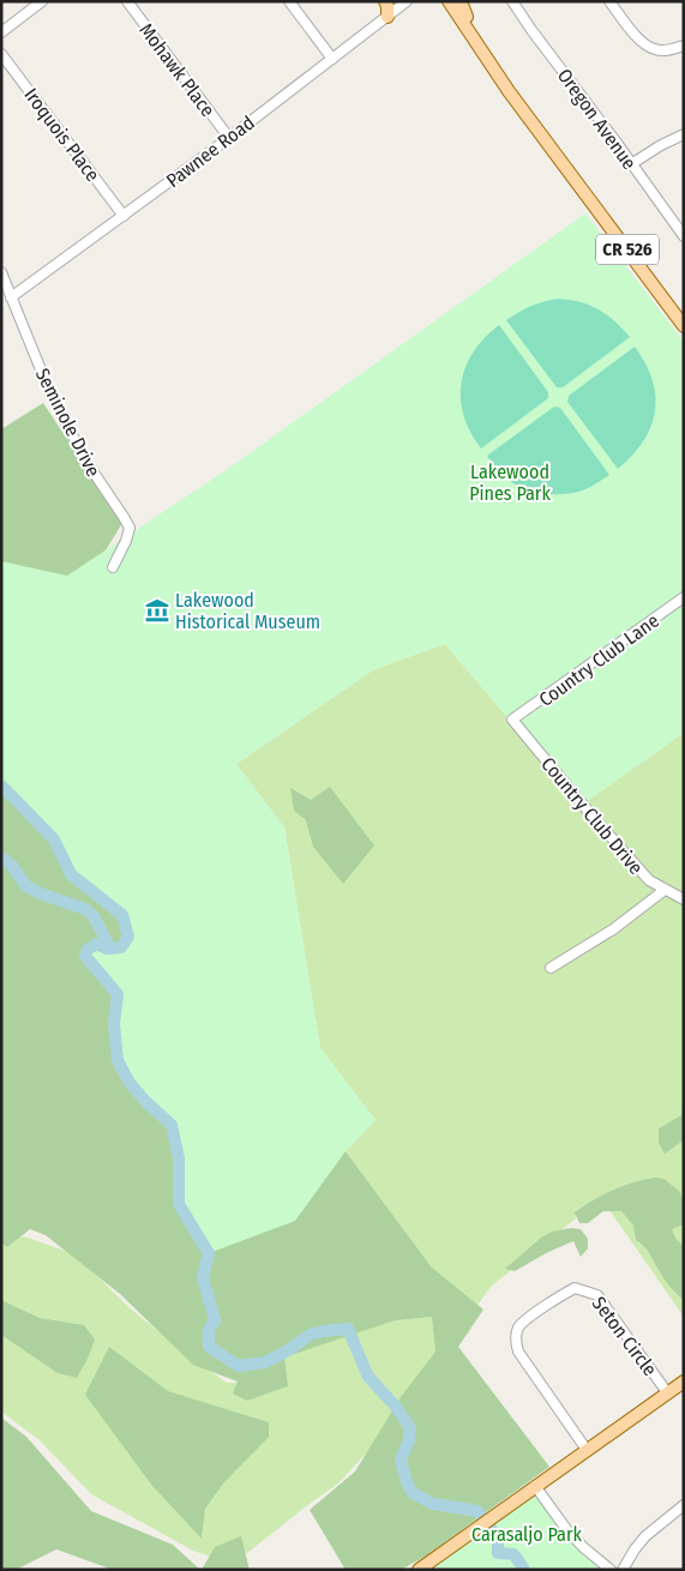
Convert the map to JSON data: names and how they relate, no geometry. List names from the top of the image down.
{
  "streets": {
    "main road": ["CR 526"],
    "street": [
      "Mohawk Place",
      "Oregon Avenue",
      "Iroquois Place",
      "Pawnee Road",
      "Seminole Drive",
      "Country Club Lane",
      "Country Club Drive",
      "Seton Circle"
    ]
  },
  "crossings": [
    ["Mohawk Place", "Pawnee Road"],
    ["Iroquois Place", "Pawnee Road"],
    ["Pawnee Road", "Seminole Drive"],
    ["Country Club Lane", "Country Club Drive"]
  ],
  "parks": ["Lakewood Pines Park", "Carasaljo Park"],
  "places": {
    "museum": ["Lakewood Historical Museum"]
  }
}
